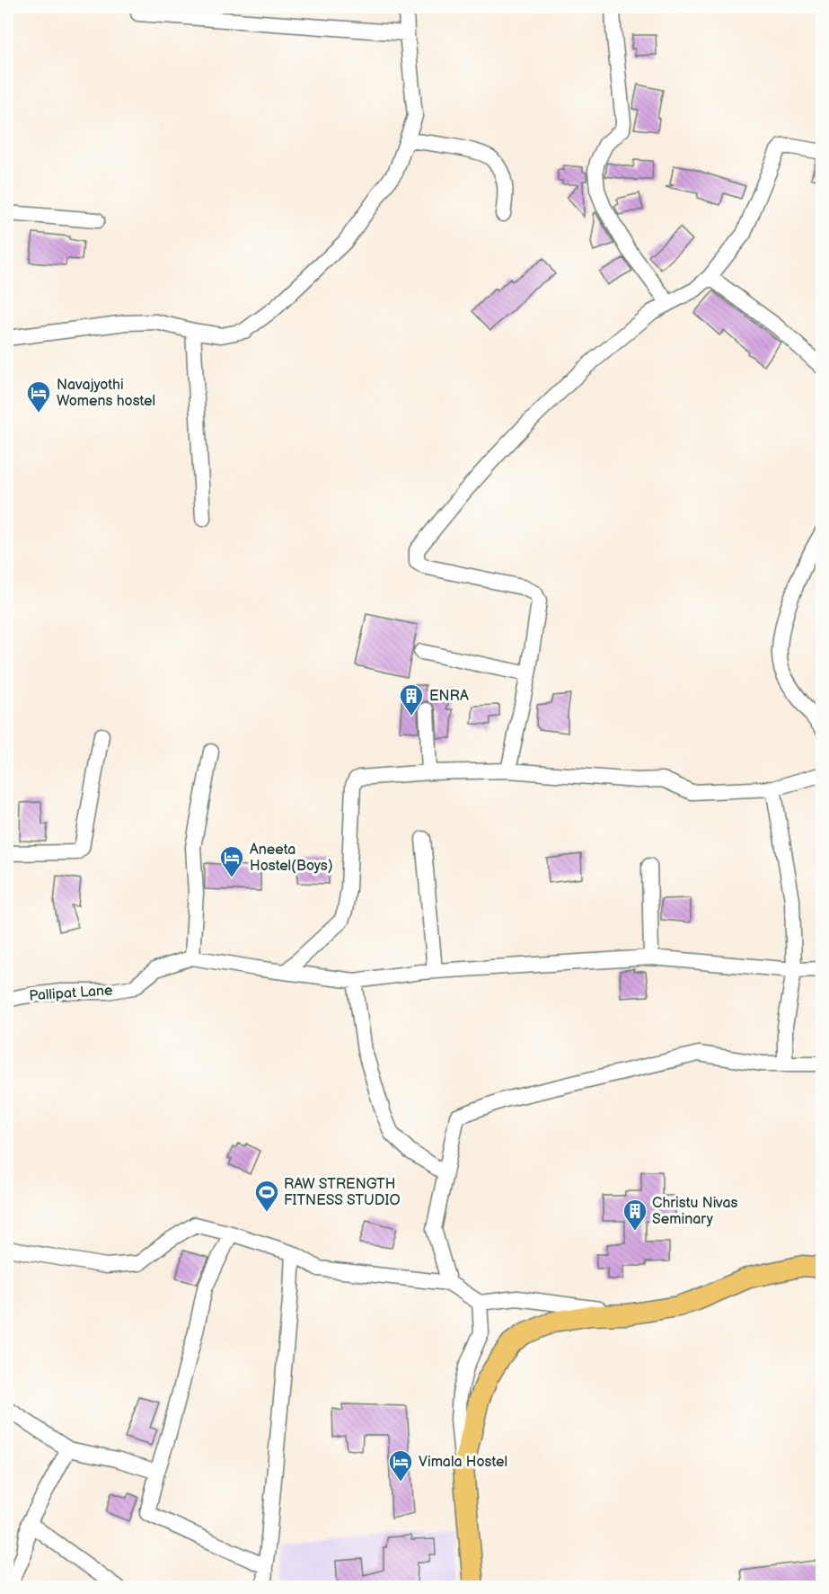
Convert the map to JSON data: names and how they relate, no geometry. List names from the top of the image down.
{
  "streets": {
    "street": ["Pallipat Lane"]
  },
  "places": {
    "hotel": ["Navajyothi Womens hostel", "Aneeta Hostel(Boys)", "Vimala Hostel"],
    "building": ["ENRA", "Christu Nivas Seminary"],
    "sports": ["RAW STRENGTH FITNESS STUDIO"]
  }
}
